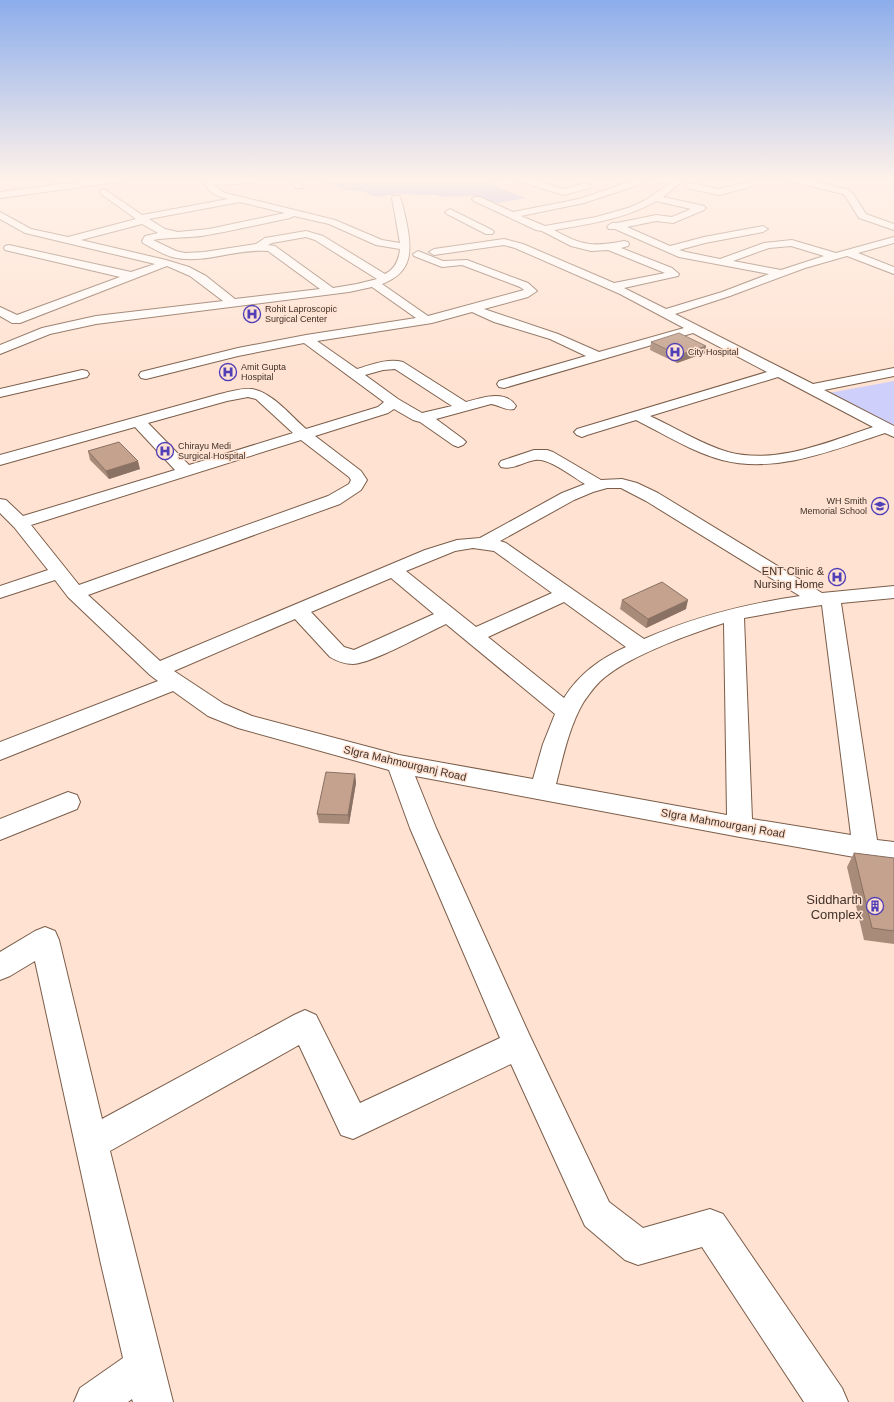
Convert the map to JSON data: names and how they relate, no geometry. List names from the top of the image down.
{
  "streets": {
    "street": ["SIgra Mahmourganj Road"]
  },
  "places": {
    "hospital": [
      "Rohit Laproscopic Surgical Center",
      "City Hospital",
      "Amit Gupta Hospital",
      "Chirayu Medi Surgical Hospital",
      "ENT Clinic & Nursing Home"
    ],
    "school or university": ["WH Smith Memorial School"],
    "building": ["Siddharth Complex"]
  }
}
